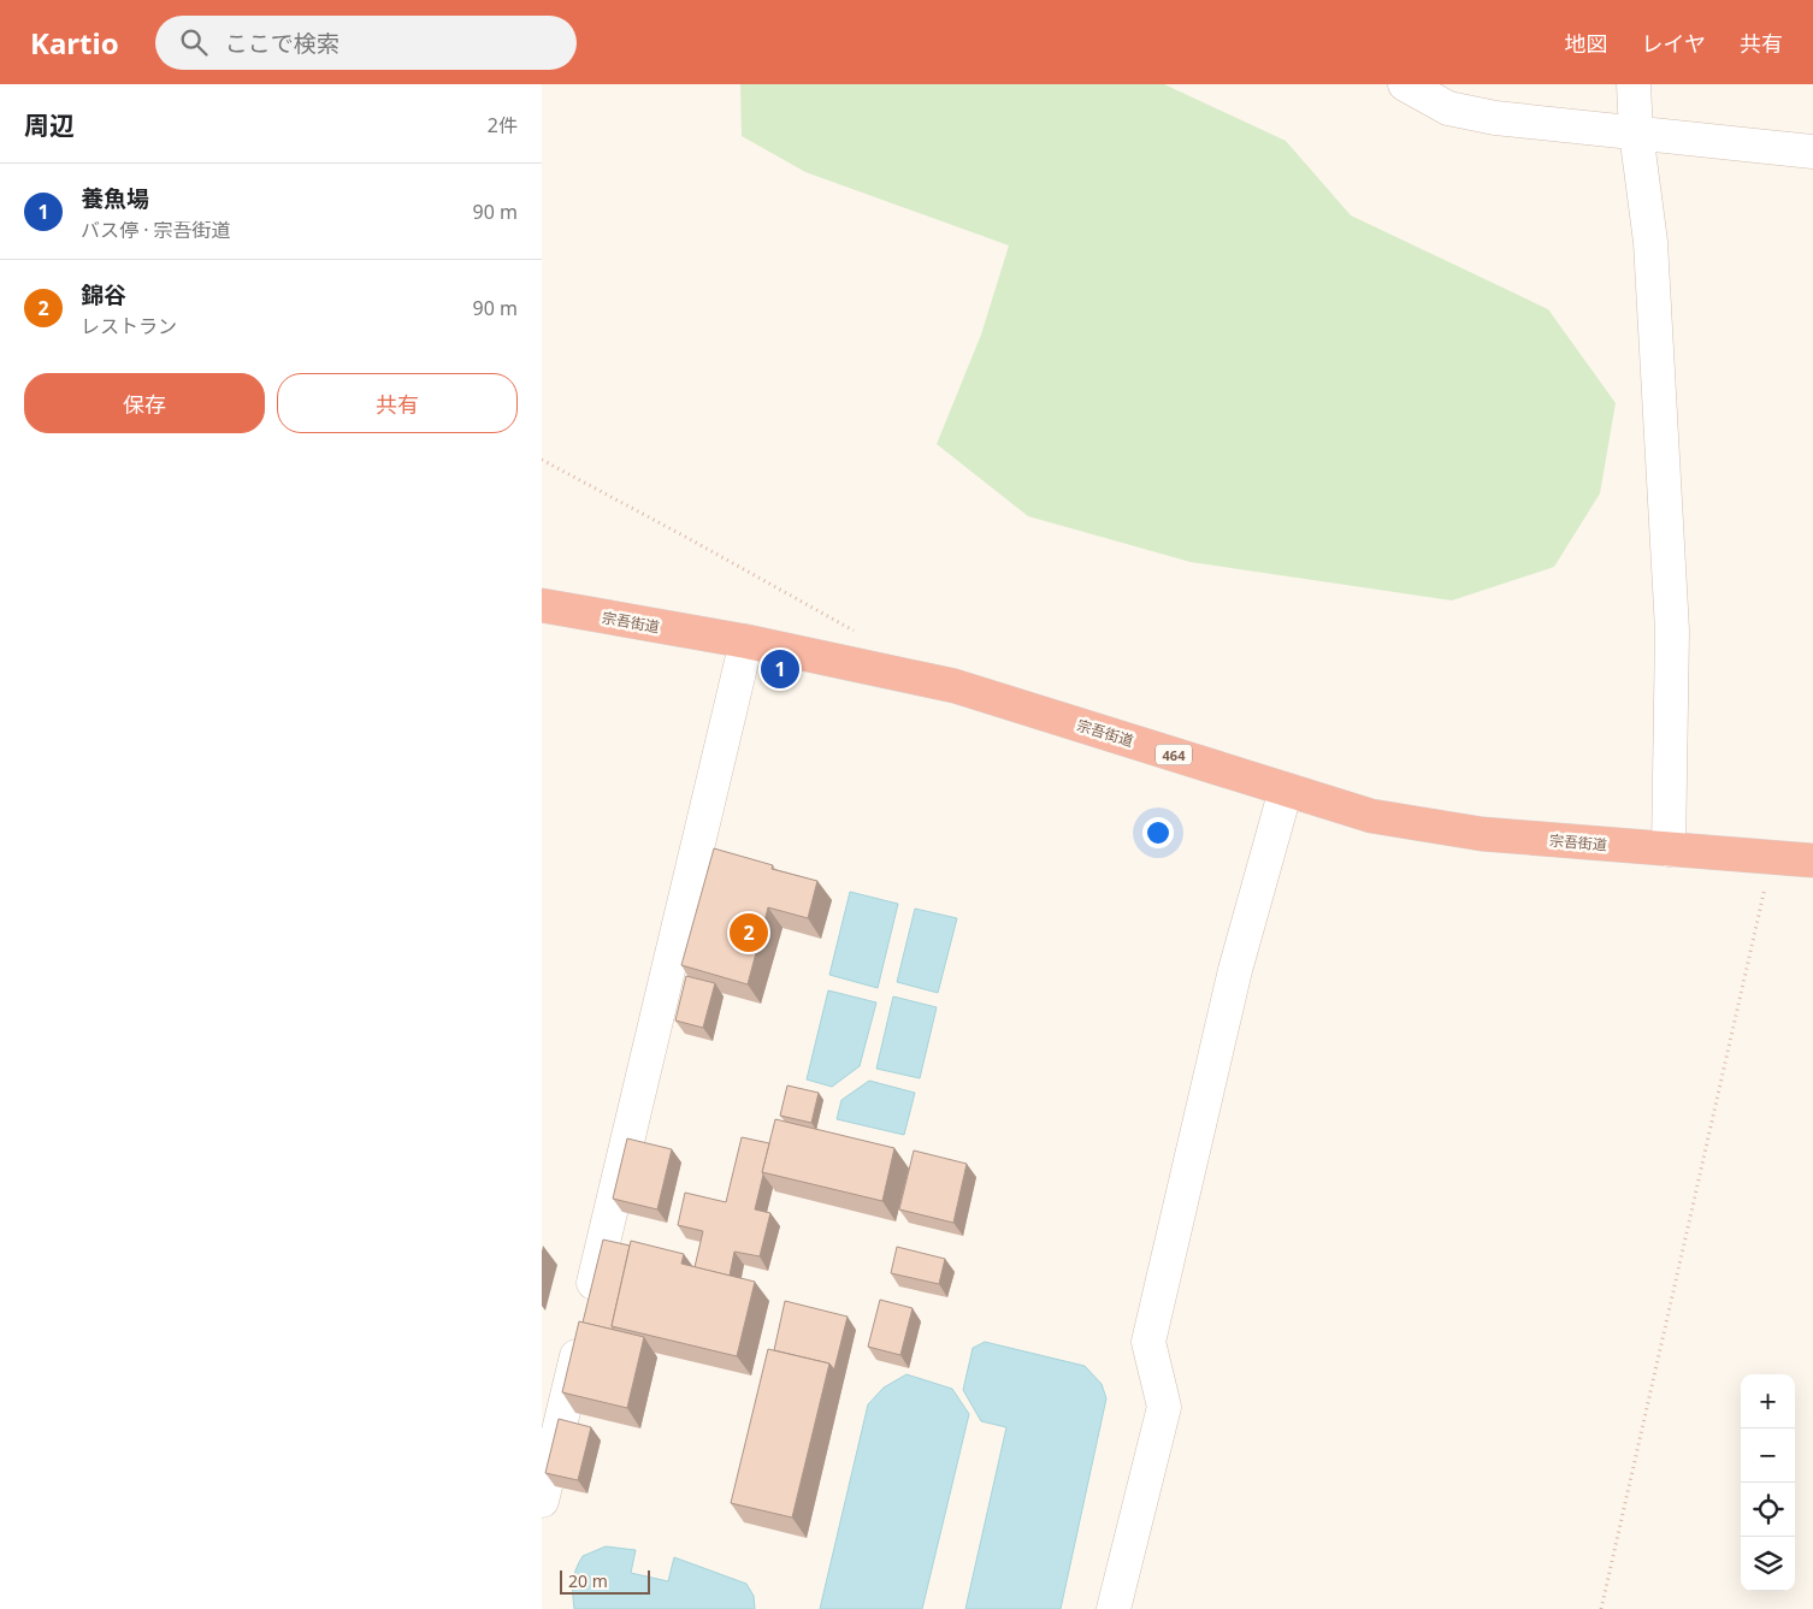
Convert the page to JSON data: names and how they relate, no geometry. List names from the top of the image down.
{
  "streets": {
    "highway": ["宗吾街道", "464"]
  },
  "scale_bar": "20 m",
  "page": {
    "header": "Kartio",
    "search": "ここで検索",
    "nav": ["地図", "レイヤ", "共有"],
    "heading": ["周辺", "2件"],
    "list": [
      {
        "mark": "1",
        "name": "養魚場",
        "note": "バス停 · 宗吾街道",
        "value": "90 m"
      },
      {
        "mark": "2",
        "name": "錦谷",
        "note": "レストラン",
        "value": "90 m"
      }
    ],
    "buttons": ["保存", "共有"],
    "pins": ["1", "2"],
    "map_buttons": ["+", "−"],
    "scale": "20 m"
  }
}
